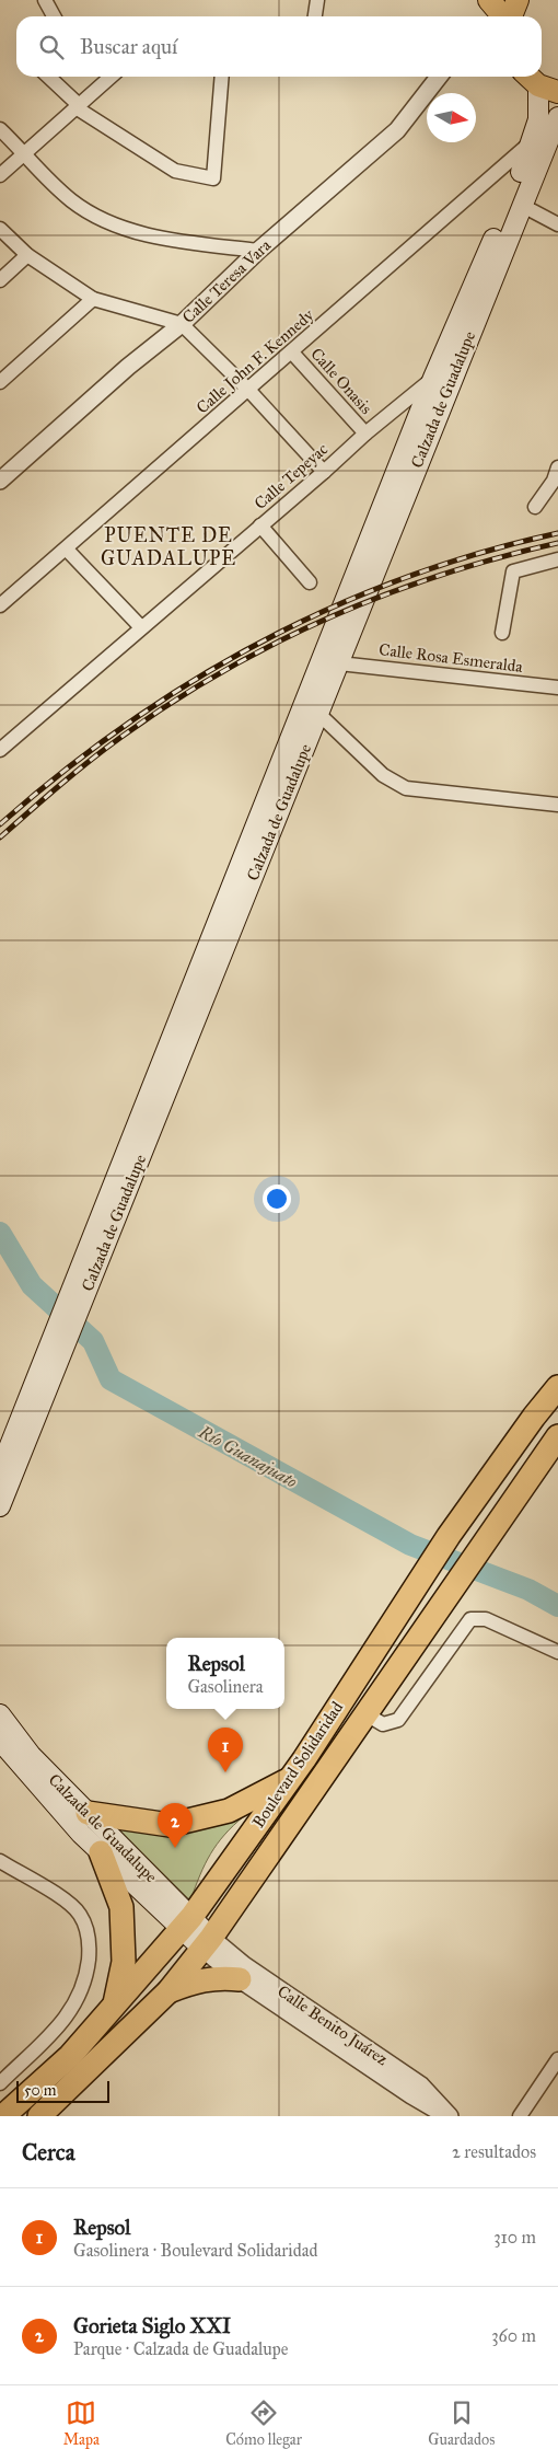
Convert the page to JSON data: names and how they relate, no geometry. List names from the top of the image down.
{
  "streets": {
    "highway": ["Boulevard Solidaridad"],
    "main road": ["Calzada de Guadalupe"],
    "street": [
      "Calle Teresa Vara",
      "Calle John F. Kennedy",
      "Calle Onasis",
      "Calle Tepeyac",
      "Calle Rosa Esmeralda",
      "Calle Benito Juárez"
    ]
  },
  "crossings": [
    ["Calle John F. Kennedy", "Calle Onasis"],
    ["Calle John F. Kennedy", "Calzada de Guadalupe"],
    ["Calle Onasis", "Calle Tepeyac"],
    ["Calzada de Guadalupe", "Calle Tepeyac"],
    ["Calzada de Guadalupe", "Calle Rosa Esmeralda"],
    ["Calzada de Guadalupe", "Boulevard Solidaridad"],
    ["Calzada de Guadalupe", "Calle Benito Juárez"],
    ["Boulevard Solidaridad", "Calle Benito Juárez"]
  ],
  "districts": ["PUENTE DE GUADALUPE"],
  "water": ["Río Guanajuato"],
  "scale_bar": "50 m",
  "north": "right",
  "page": {
    "search": "Buscar aquí",
    "popup": ["Repsol", "Gasolinera"],
    "pins": ["1", "2"],
    "scale": "50 m",
    "heading": ["Cerca", "2 resultados"],
    "list": [
      {
        "mark": "1",
        "name": "Repsol",
        "note": "Gasolinera · Boulevard Solidaridad",
        "value": "310 m"
      },
      {
        "mark": "2",
        "name": "Gorieta Siglo XXI",
        "note": "Parque · Calzada de Guadalupe",
        "value": "360 m"
      }
    ],
    "nav": ["Mapa", "Cómo llegar", "Guardados"]
  }
}
